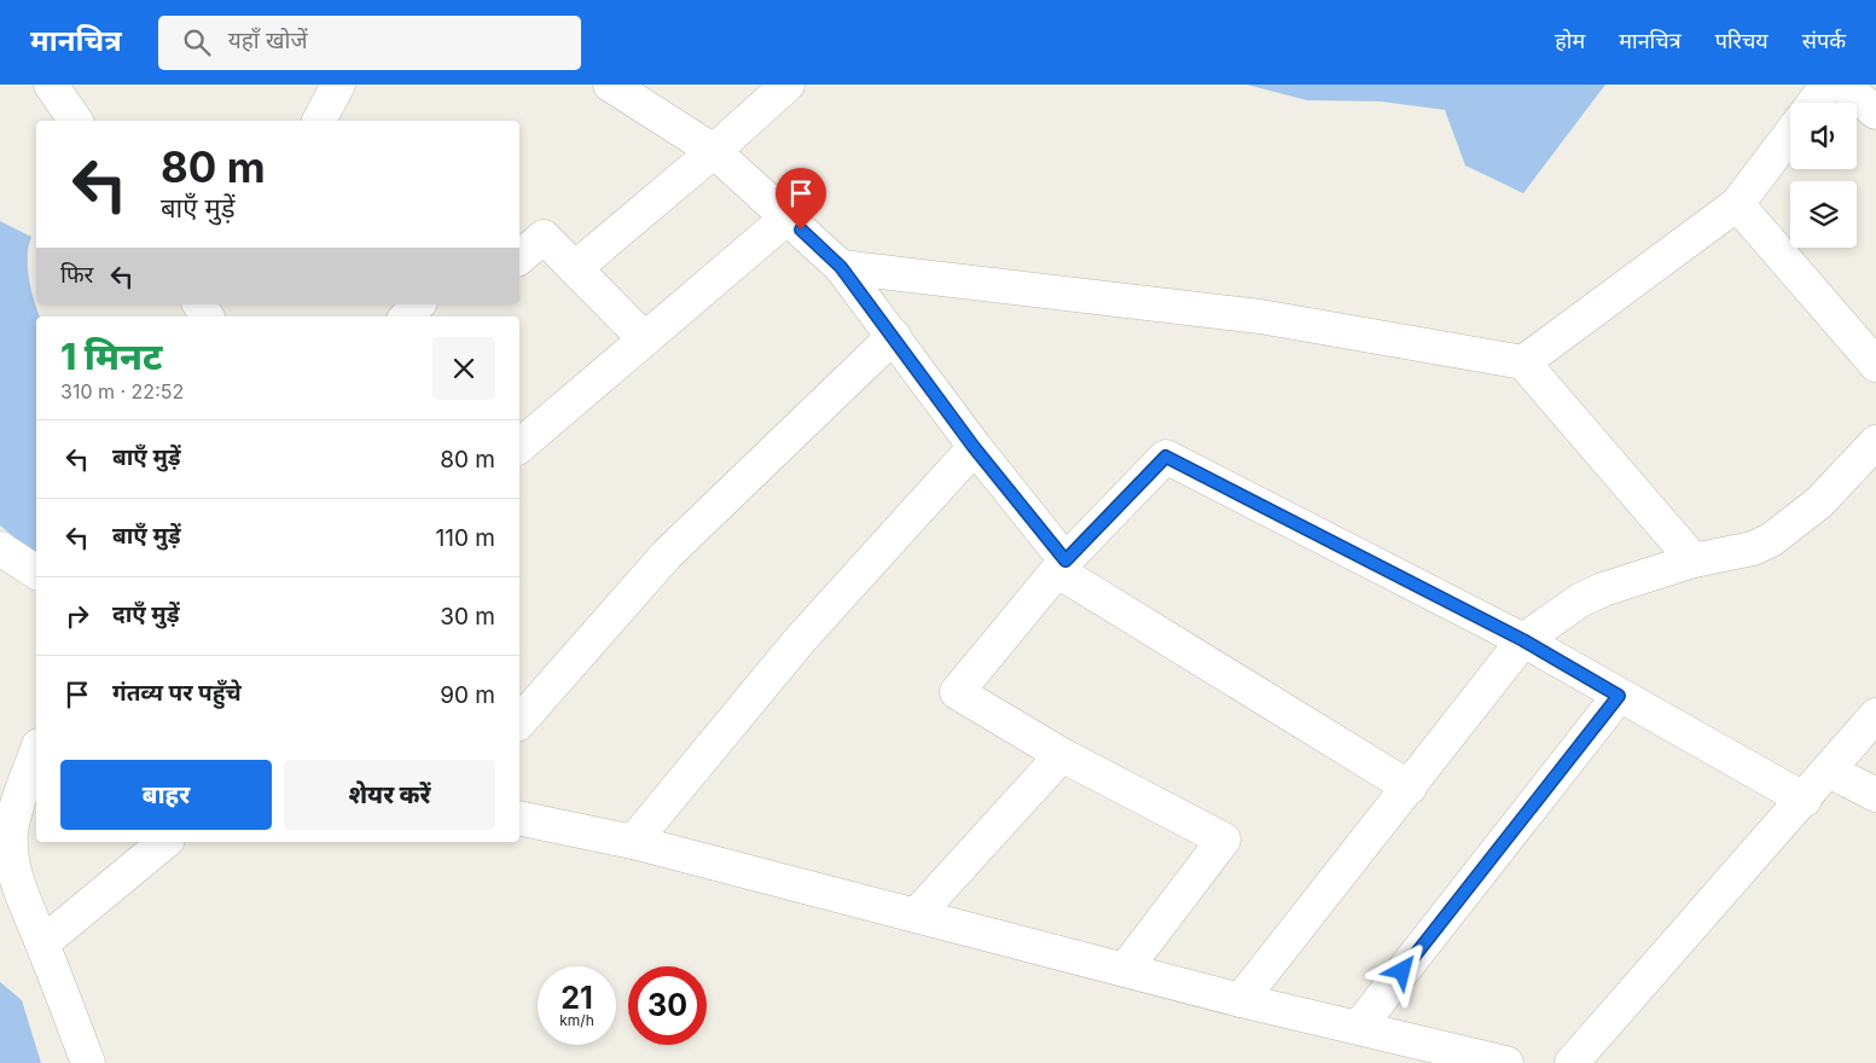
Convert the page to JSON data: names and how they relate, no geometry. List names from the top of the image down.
{
  "page": {
    "header": "मानचित्र",
    "search": "यहाँ खोजें",
    "nav": [
      "होम",
      "मानचित्र",
      "परिचय",
      "संपर्क"
    ],
    "turn": ["80 m", "बाएँ मुड़ें"],
    "then": "फिर",
    "heading": ["1 मिनट", "310 m · 22:52"],
    "list": [
      {
        "name": "बाएँ मुड़ें",
        "value": "80 m"
      },
      {
        "name": "बाएँ मुड़ें",
        "value": "110 m"
      },
      {
        "name": "दाएँ मुड़ें",
        "value": "30 m"
      },
      {
        "name": "गंतव्य पर पहुँचे",
        "value": "90 m"
      }
    ],
    "buttons": ["बाहर", "शेयर करें"],
    "speed": "21 km/h",
    "limit": "30"
  }
}
